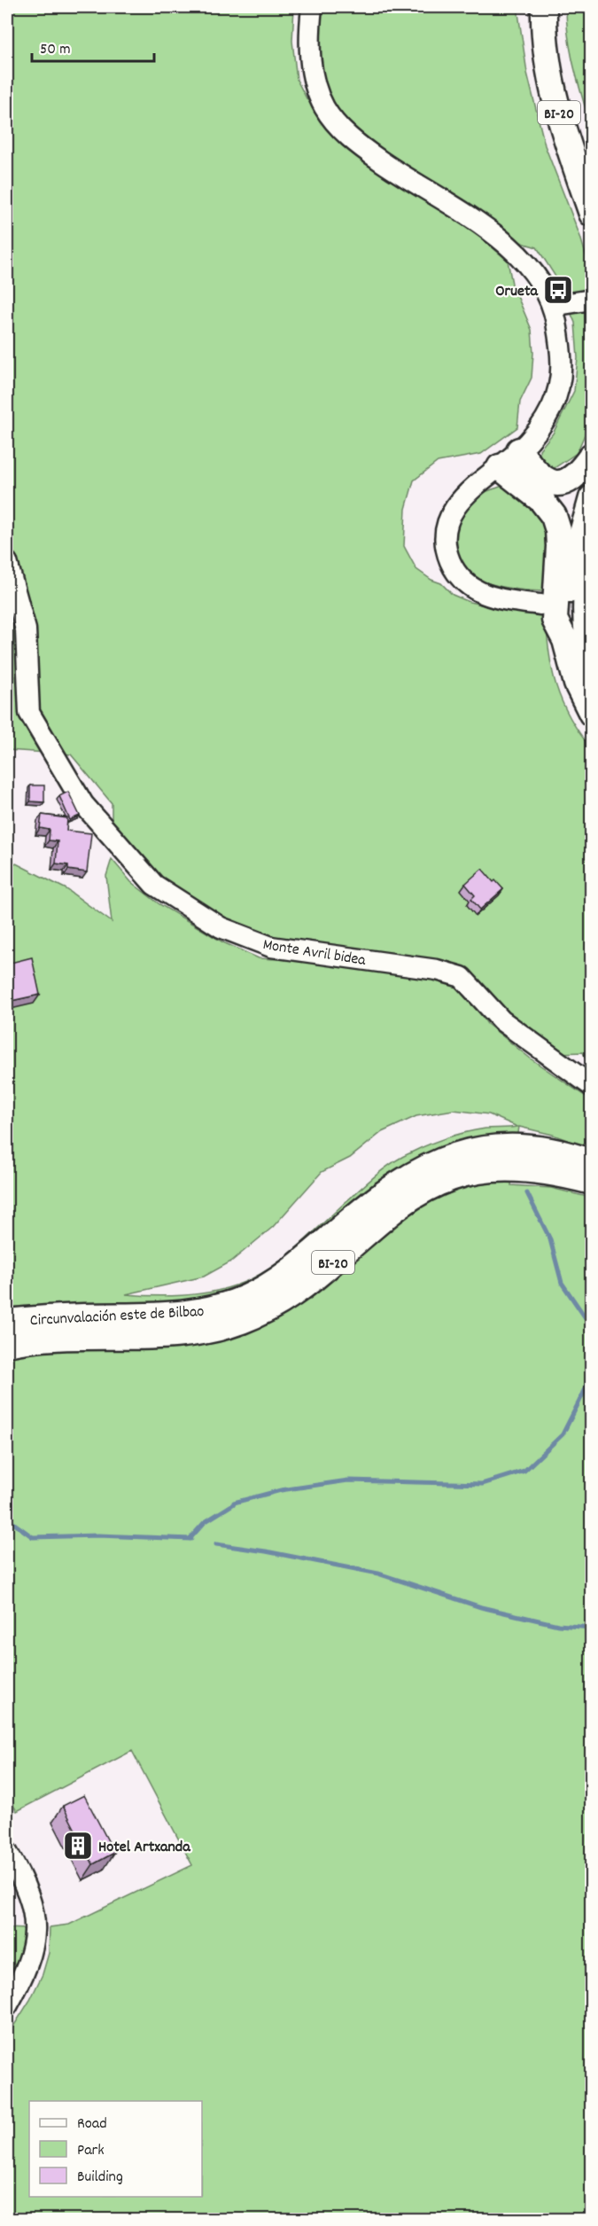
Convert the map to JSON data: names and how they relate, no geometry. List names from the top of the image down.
{
  "streets": {
    "main road": ["BI-20", "Circunvalación este de Bilbao"],
    "street": ["Monte Avril bidea"]
  },
  "places": {
    "bus stop": ["Orueta"],
    "building": ["Hotel Artxanda"]
  },
  "legend": ["Road", "Park", "Building"],
  "scale_bar": "50 m"
}
